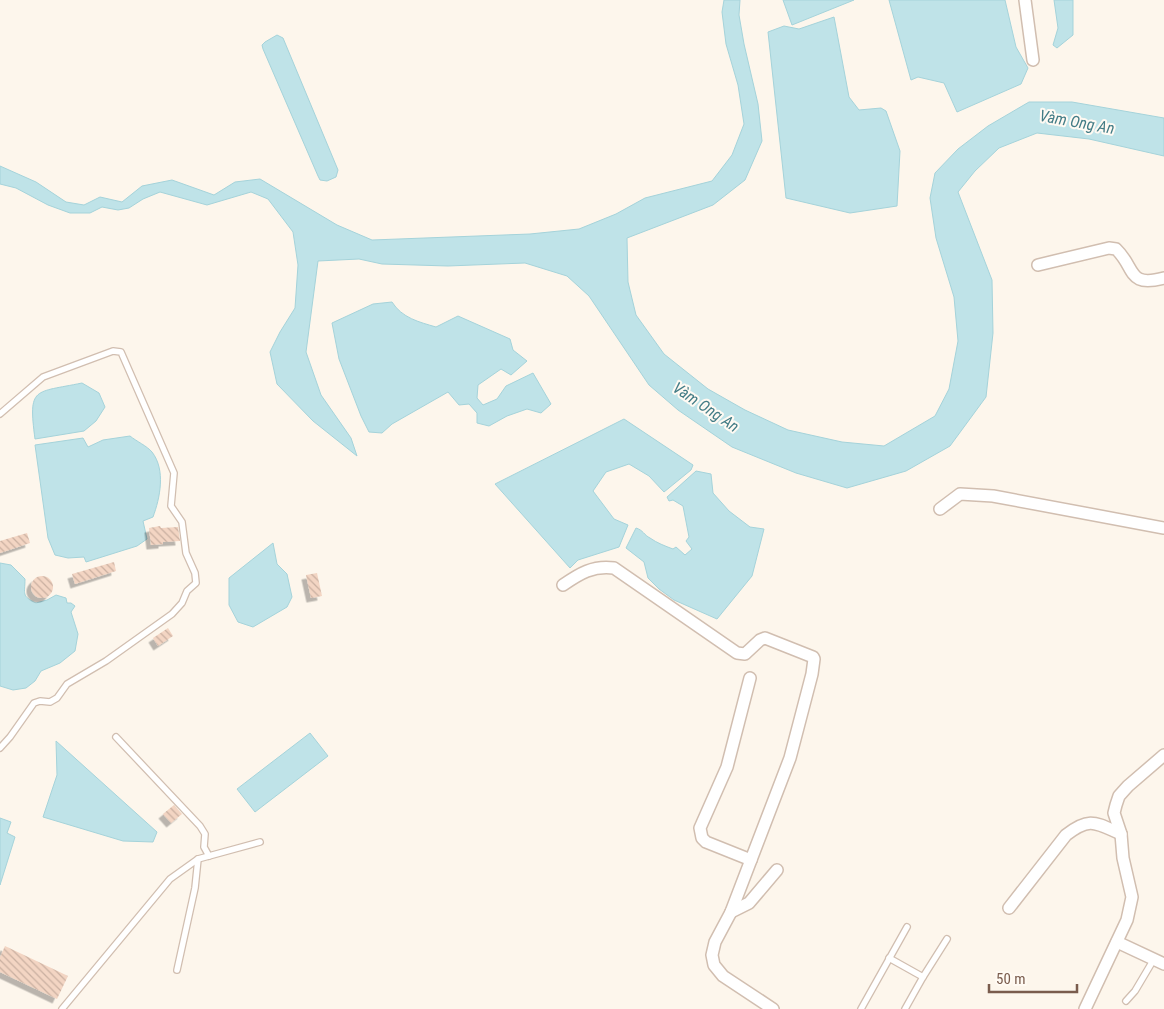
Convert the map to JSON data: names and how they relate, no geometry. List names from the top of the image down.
{
  "water": ["Vàm Ong An"],
  "scale_bar": "50 m"
}
